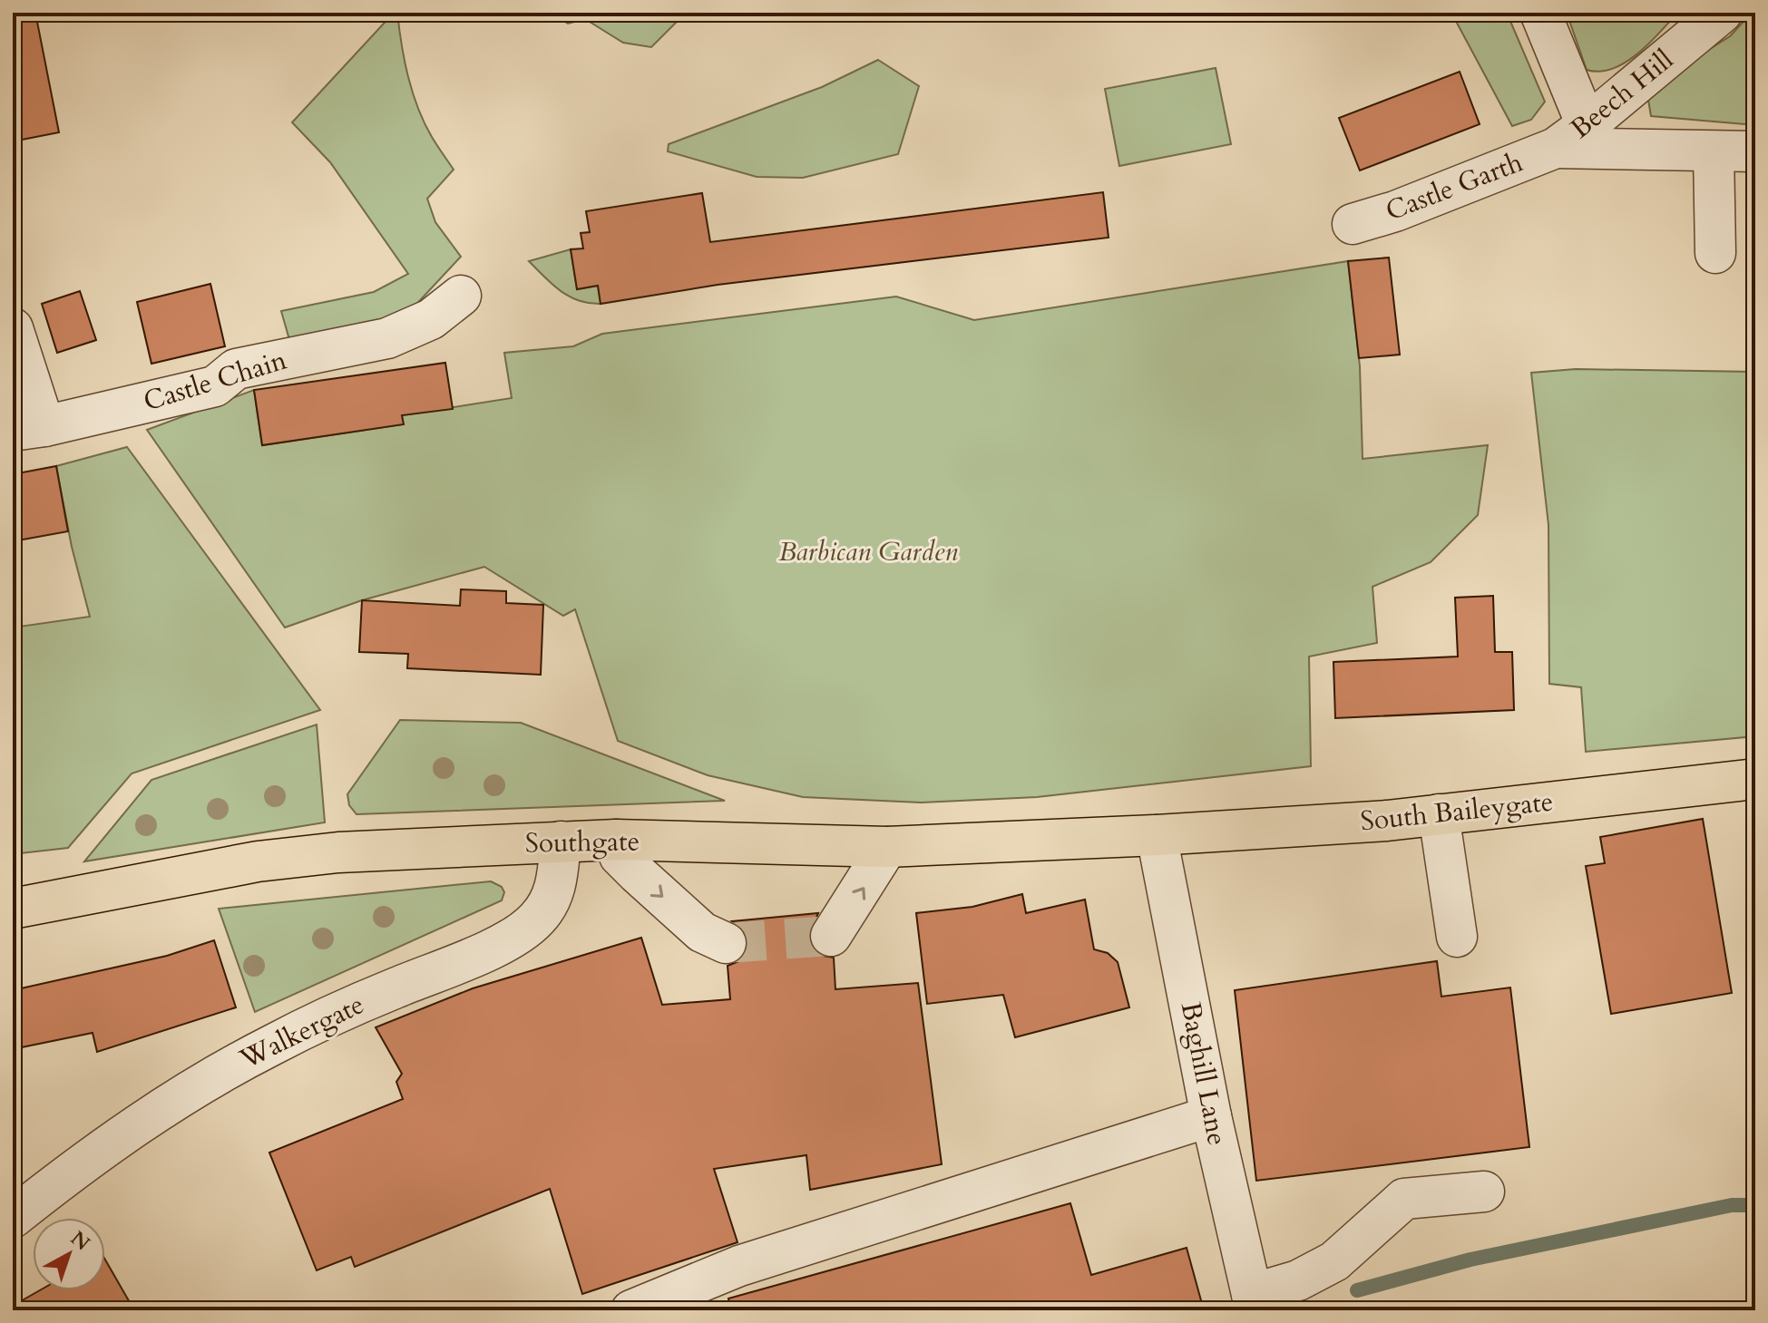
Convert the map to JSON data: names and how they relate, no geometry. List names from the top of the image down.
{
  "streets": {
    "highway": ["South Baileygate", "Southgate"],
    "street": [
      "Beech Hill",
      "Castle Garth",
      "Castle Chain",
      "Walkergate",
      "Baghill Lane"
    ]
  },
  "crossings": [
    ["Beech Hill", "Castle Garth"],
    ["South Baileygate", "Southgate"],
    ["South Baileygate", "Baghill Lane"],
    ["Southgate", "Walkergate"],
    ["Southgate", "Baghill Lane"]
  ],
  "parks": ["Barbican Garden"],
  "north": "top right"
}
